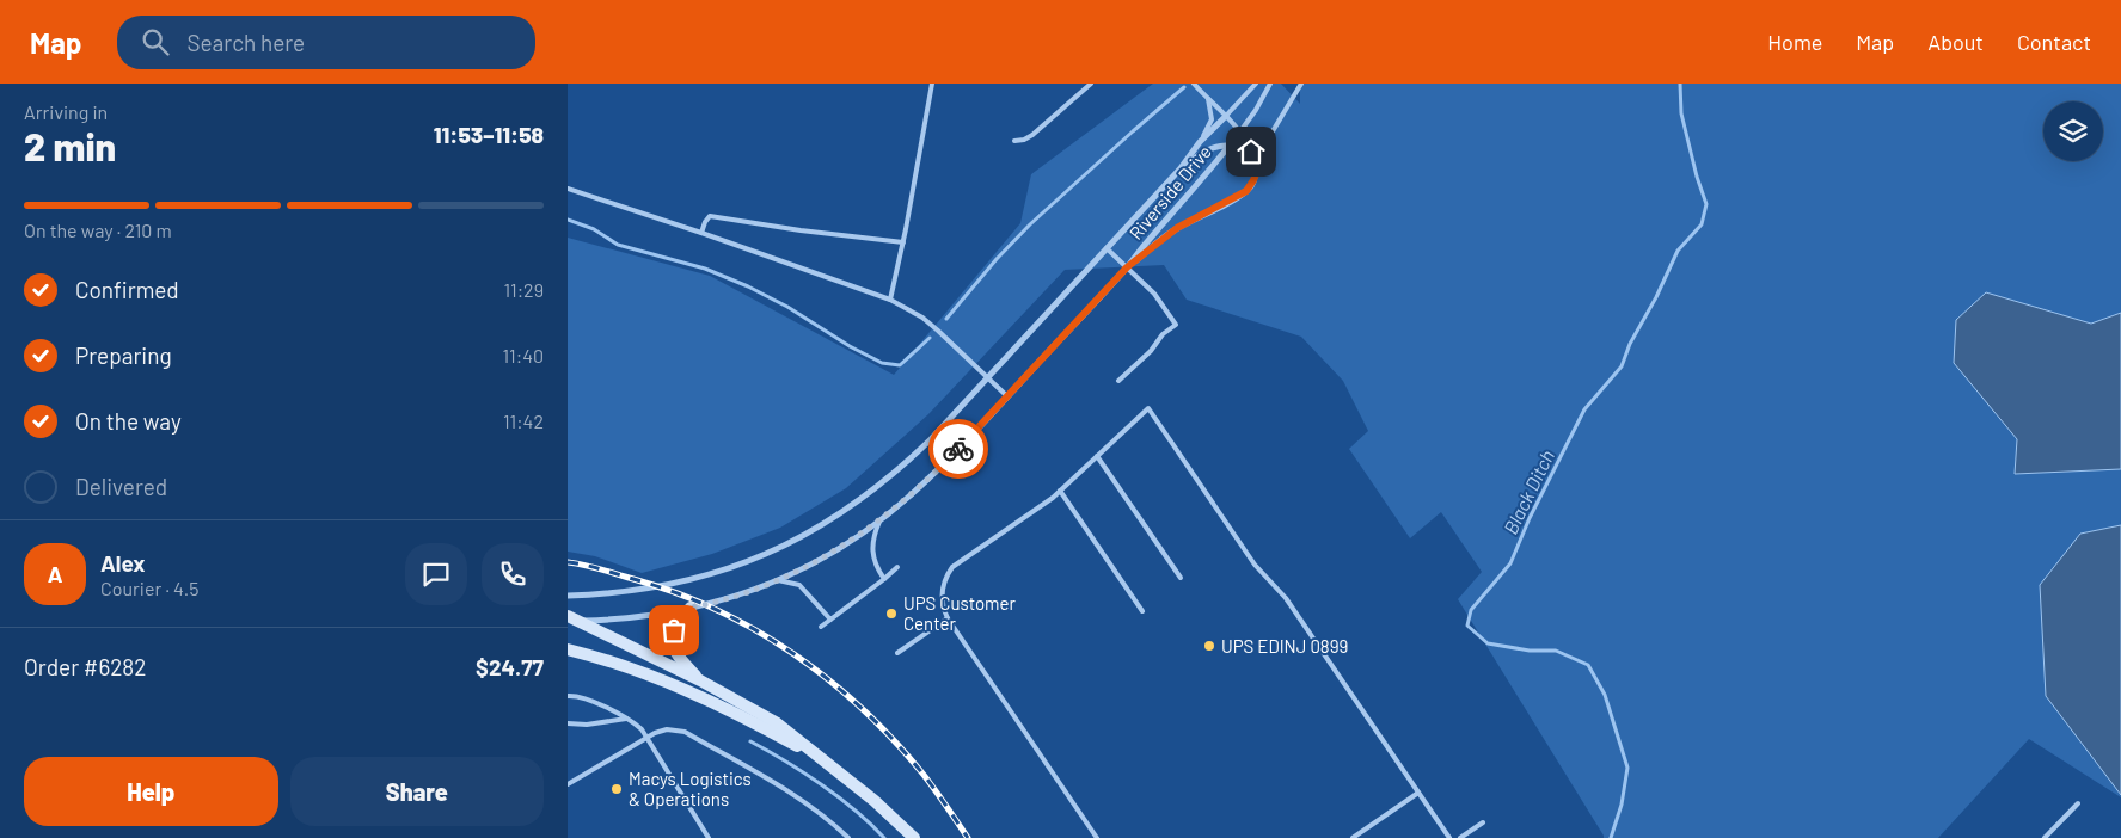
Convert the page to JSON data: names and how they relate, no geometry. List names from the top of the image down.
{
  "streets": {
    "street": ["Riverside Drive"]
  },
  "water": ["Black Ditch"],
  "places": ["UPS Customer Center", "UPS EDINJ 0899", "Macys Logistics & Operations"],
  "page": {
    "header": "Map",
    "search": "Search here",
    "nav": [
      "Home",
      "Map",
      "About",
      "Contact"
    ],
    "heading": ["2 min", "Arriving in", "11:53–11:58"],
    "panel": [
      "Alex",
      "Courier · 4.5",
      "Order #6282",
      "$24.77"
    ],
    "bar": "On the way · 210 m",
    "list": [
      ["Confirmed", "11:29"],
      ["Preparing", "11:40"],
      ["On the way", "11:42"],
      "Delivered"
    ],
    "round": "A",
    "buttons": ["Help", "Share"]
  }
}
